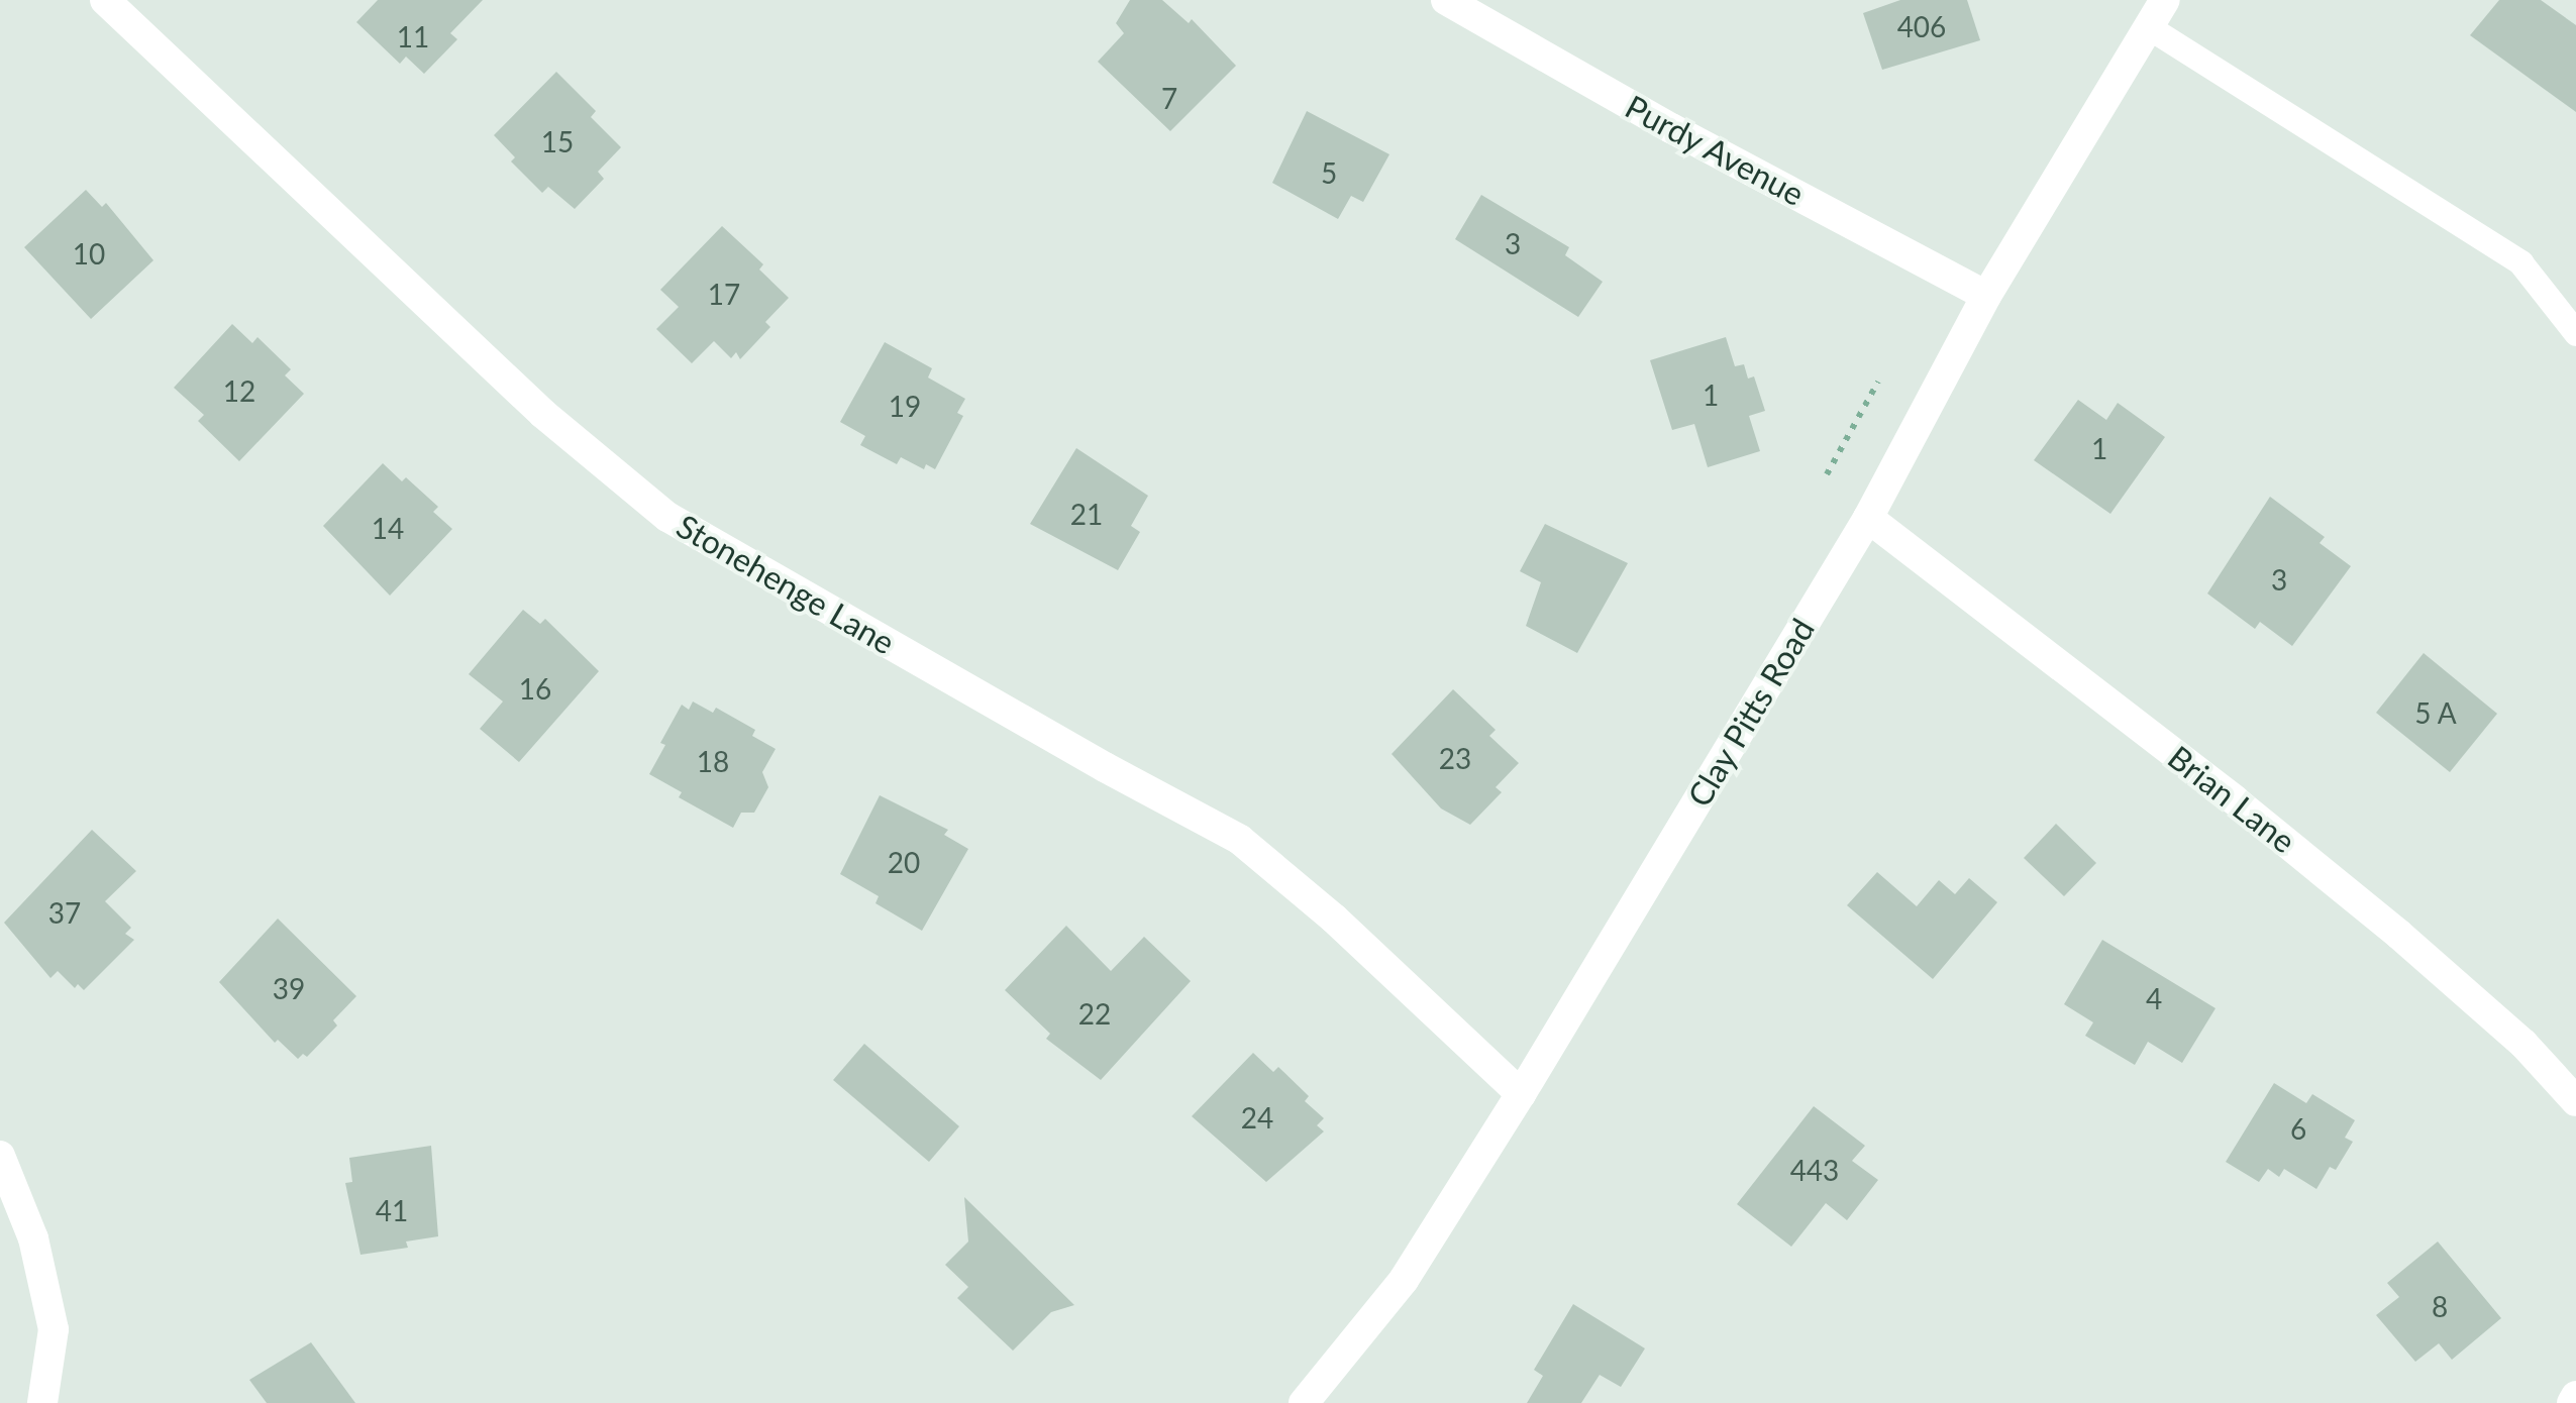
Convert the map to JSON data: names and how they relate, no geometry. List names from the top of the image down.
{
  "streets": {
    "street": [
      "Purdy Avenue",
      "Stonehenge Lane",
      "Clay Pitts Road",
      "Brian Lane"
    ]
  },
  "crossings": [
    ["Purdy Avenue", "Clay Pitts Road"],
    ["Stonehenge Lane", "Clay Pitts Road"],
    ["Clay Pitts Road", "Brian Lane"]
  ],
  "house_numbers": [
    "406",
    "11",
    "7",
    "15",
    "5",
    "3",
    "10",
    "17",
    "12",
    "1",
    "19",
    "1",
    "21",
    "14",
    "3",
    "16",
    "5 A",
    "23",
    "18",
    "20",
    "37",
    "39",
    "4",
    "22",
    "24",
    "6",
    "443",
    "41",
    "8"
  ]
}
